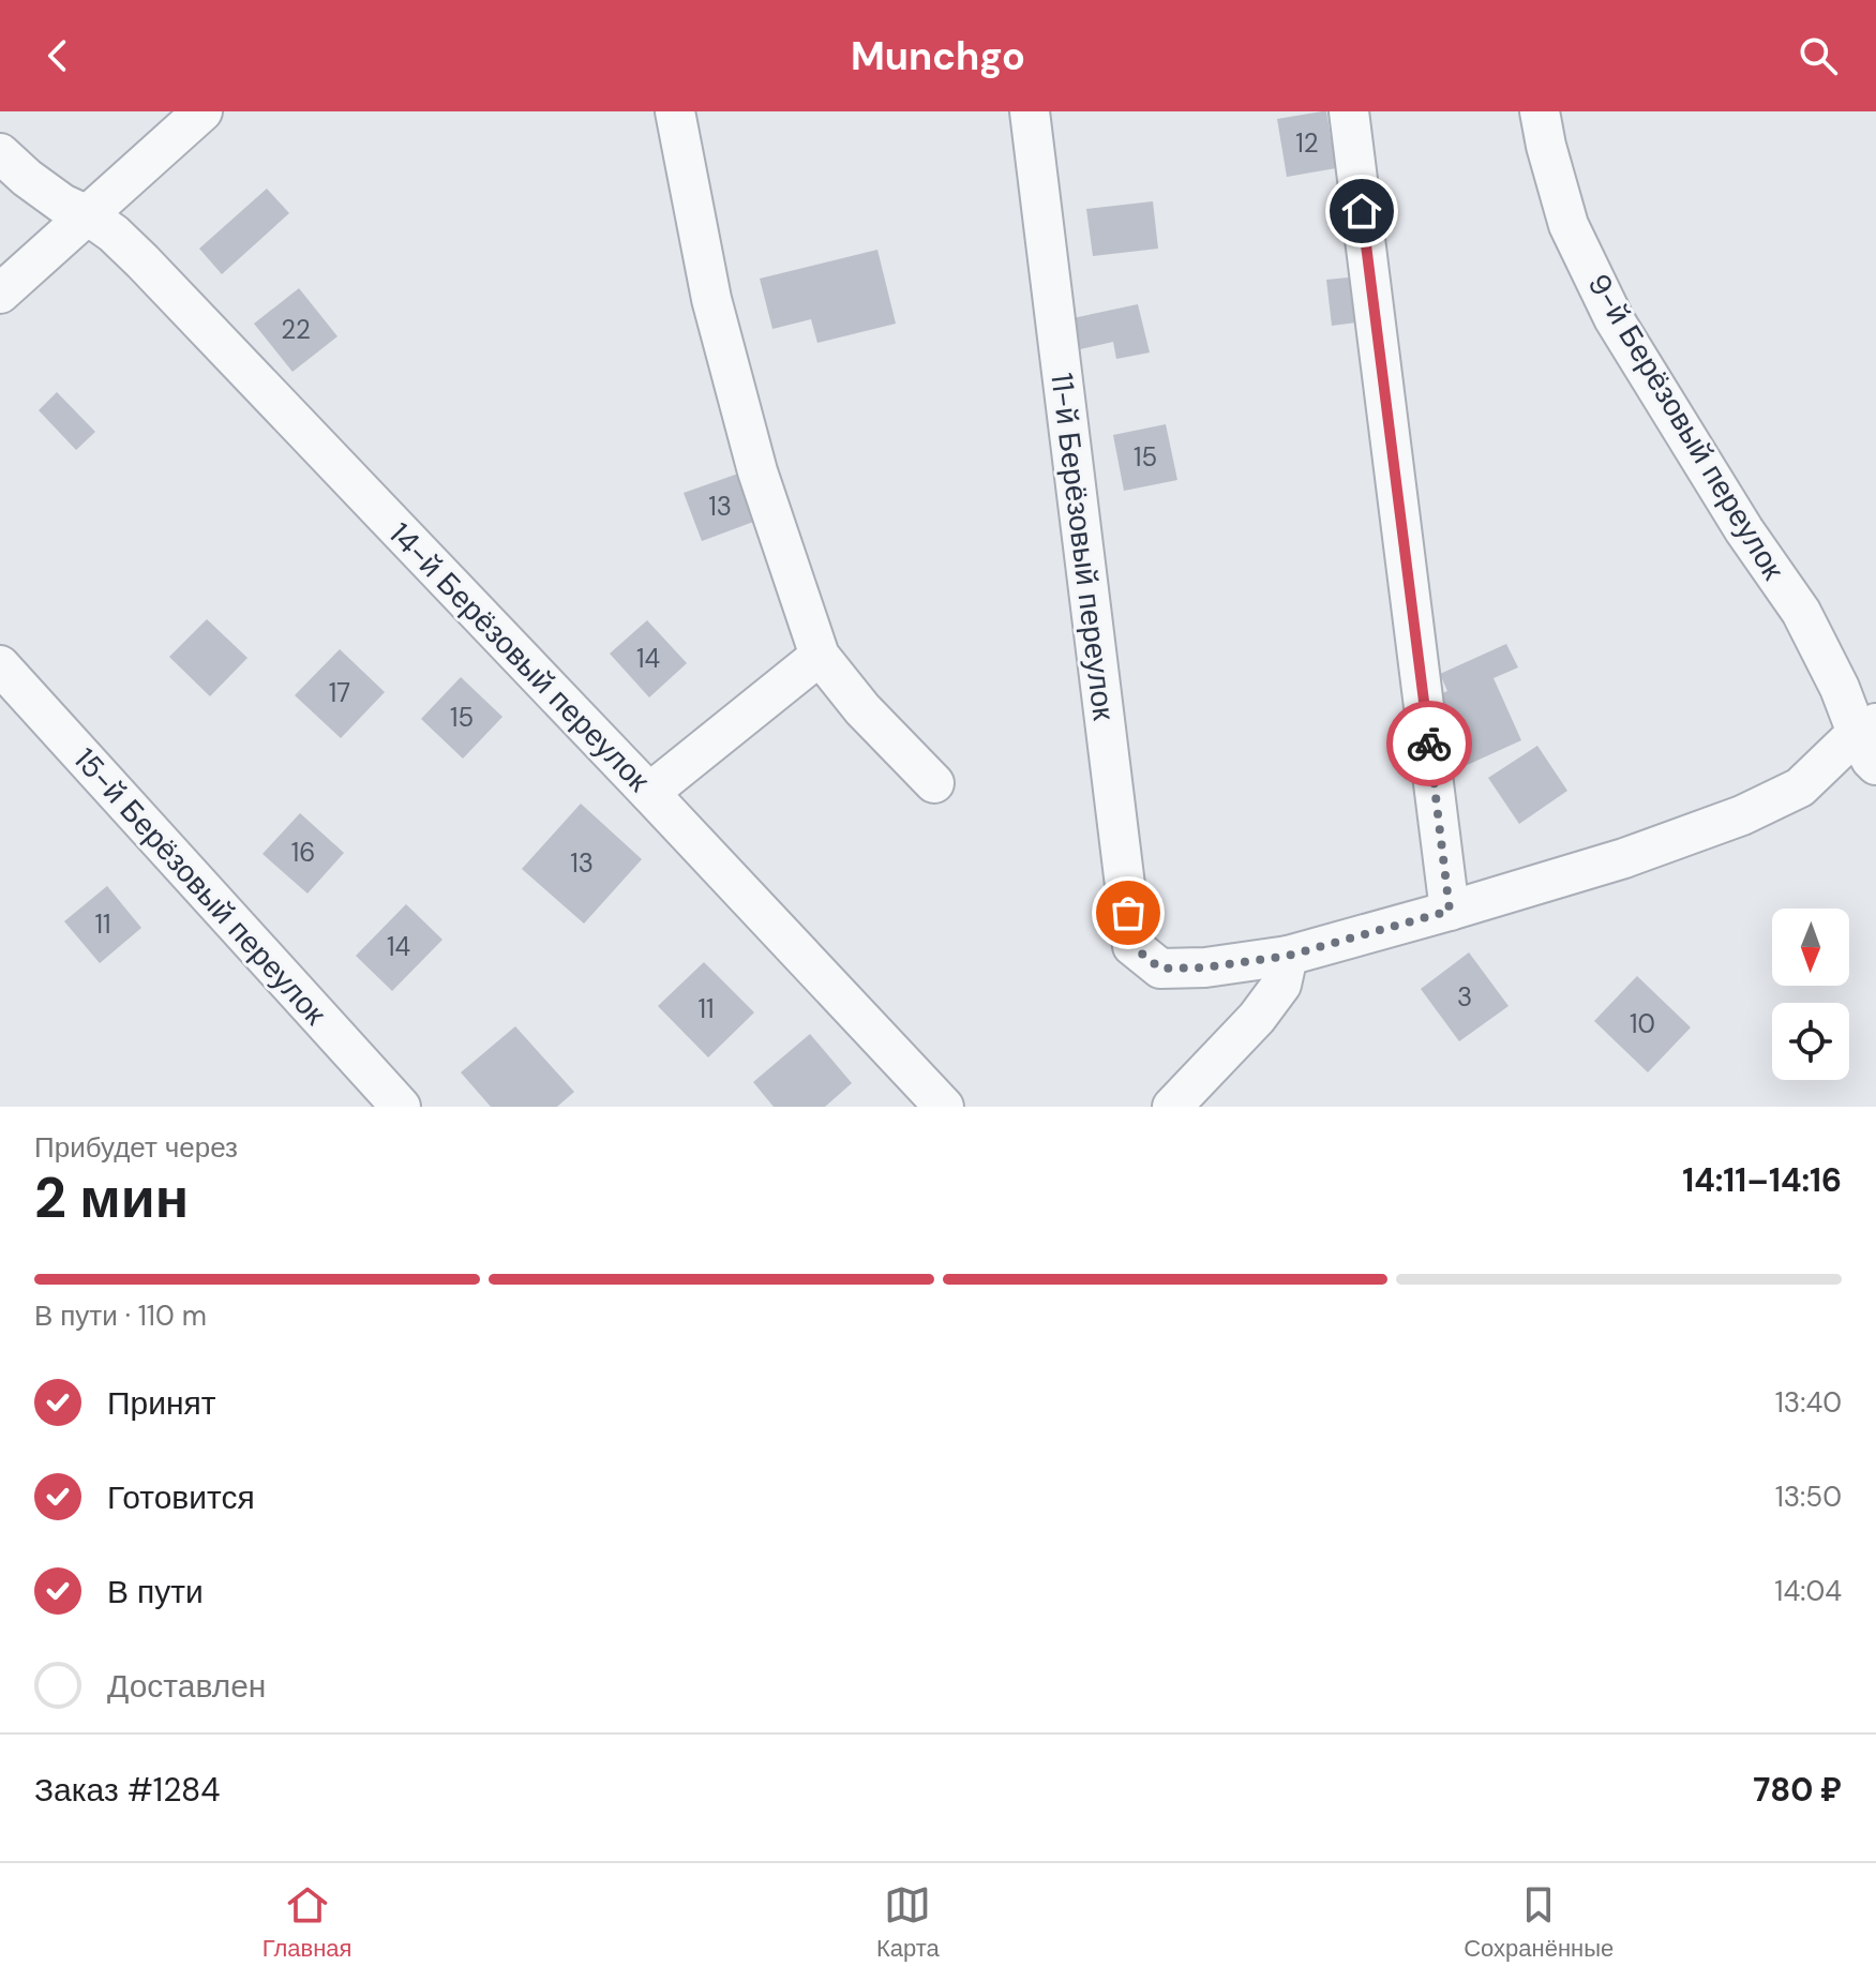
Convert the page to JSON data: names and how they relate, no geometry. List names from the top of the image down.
{
  "streets": {
    "street": [
      "9-й Берёзовый переулок",
      "11-й Берёзовый переулок",
      "14-й Берёзовый переулок",
      "15-й Берёзовый переулок"
    ]
  },
  "house_numbers": [
    "12",
    "22",
    "15",
    "13",
    "14",
    "17",
    "15",
    "16",
    "13",
    "11",
    "14",
    "3",
    "11",
    "10"
  ],
  "north": "bottom",
  "page": {
    "header": "Munchgo",
    "heading": ["2 мин", "Прибудет через", "14:11–14:16"],
    "panel": ["Заказ #1284", "780 ₽"],
    "bar": "В пути · 110 m",
    "list": [
      ["Принят", "13:40"],
      ["Готовится", "13:50"],
      ["В пути", "14:04"],
      "Доставлен"
    ],
    "tabs": ["Главная", "Карта", "Сохранённые"]
  }
}
